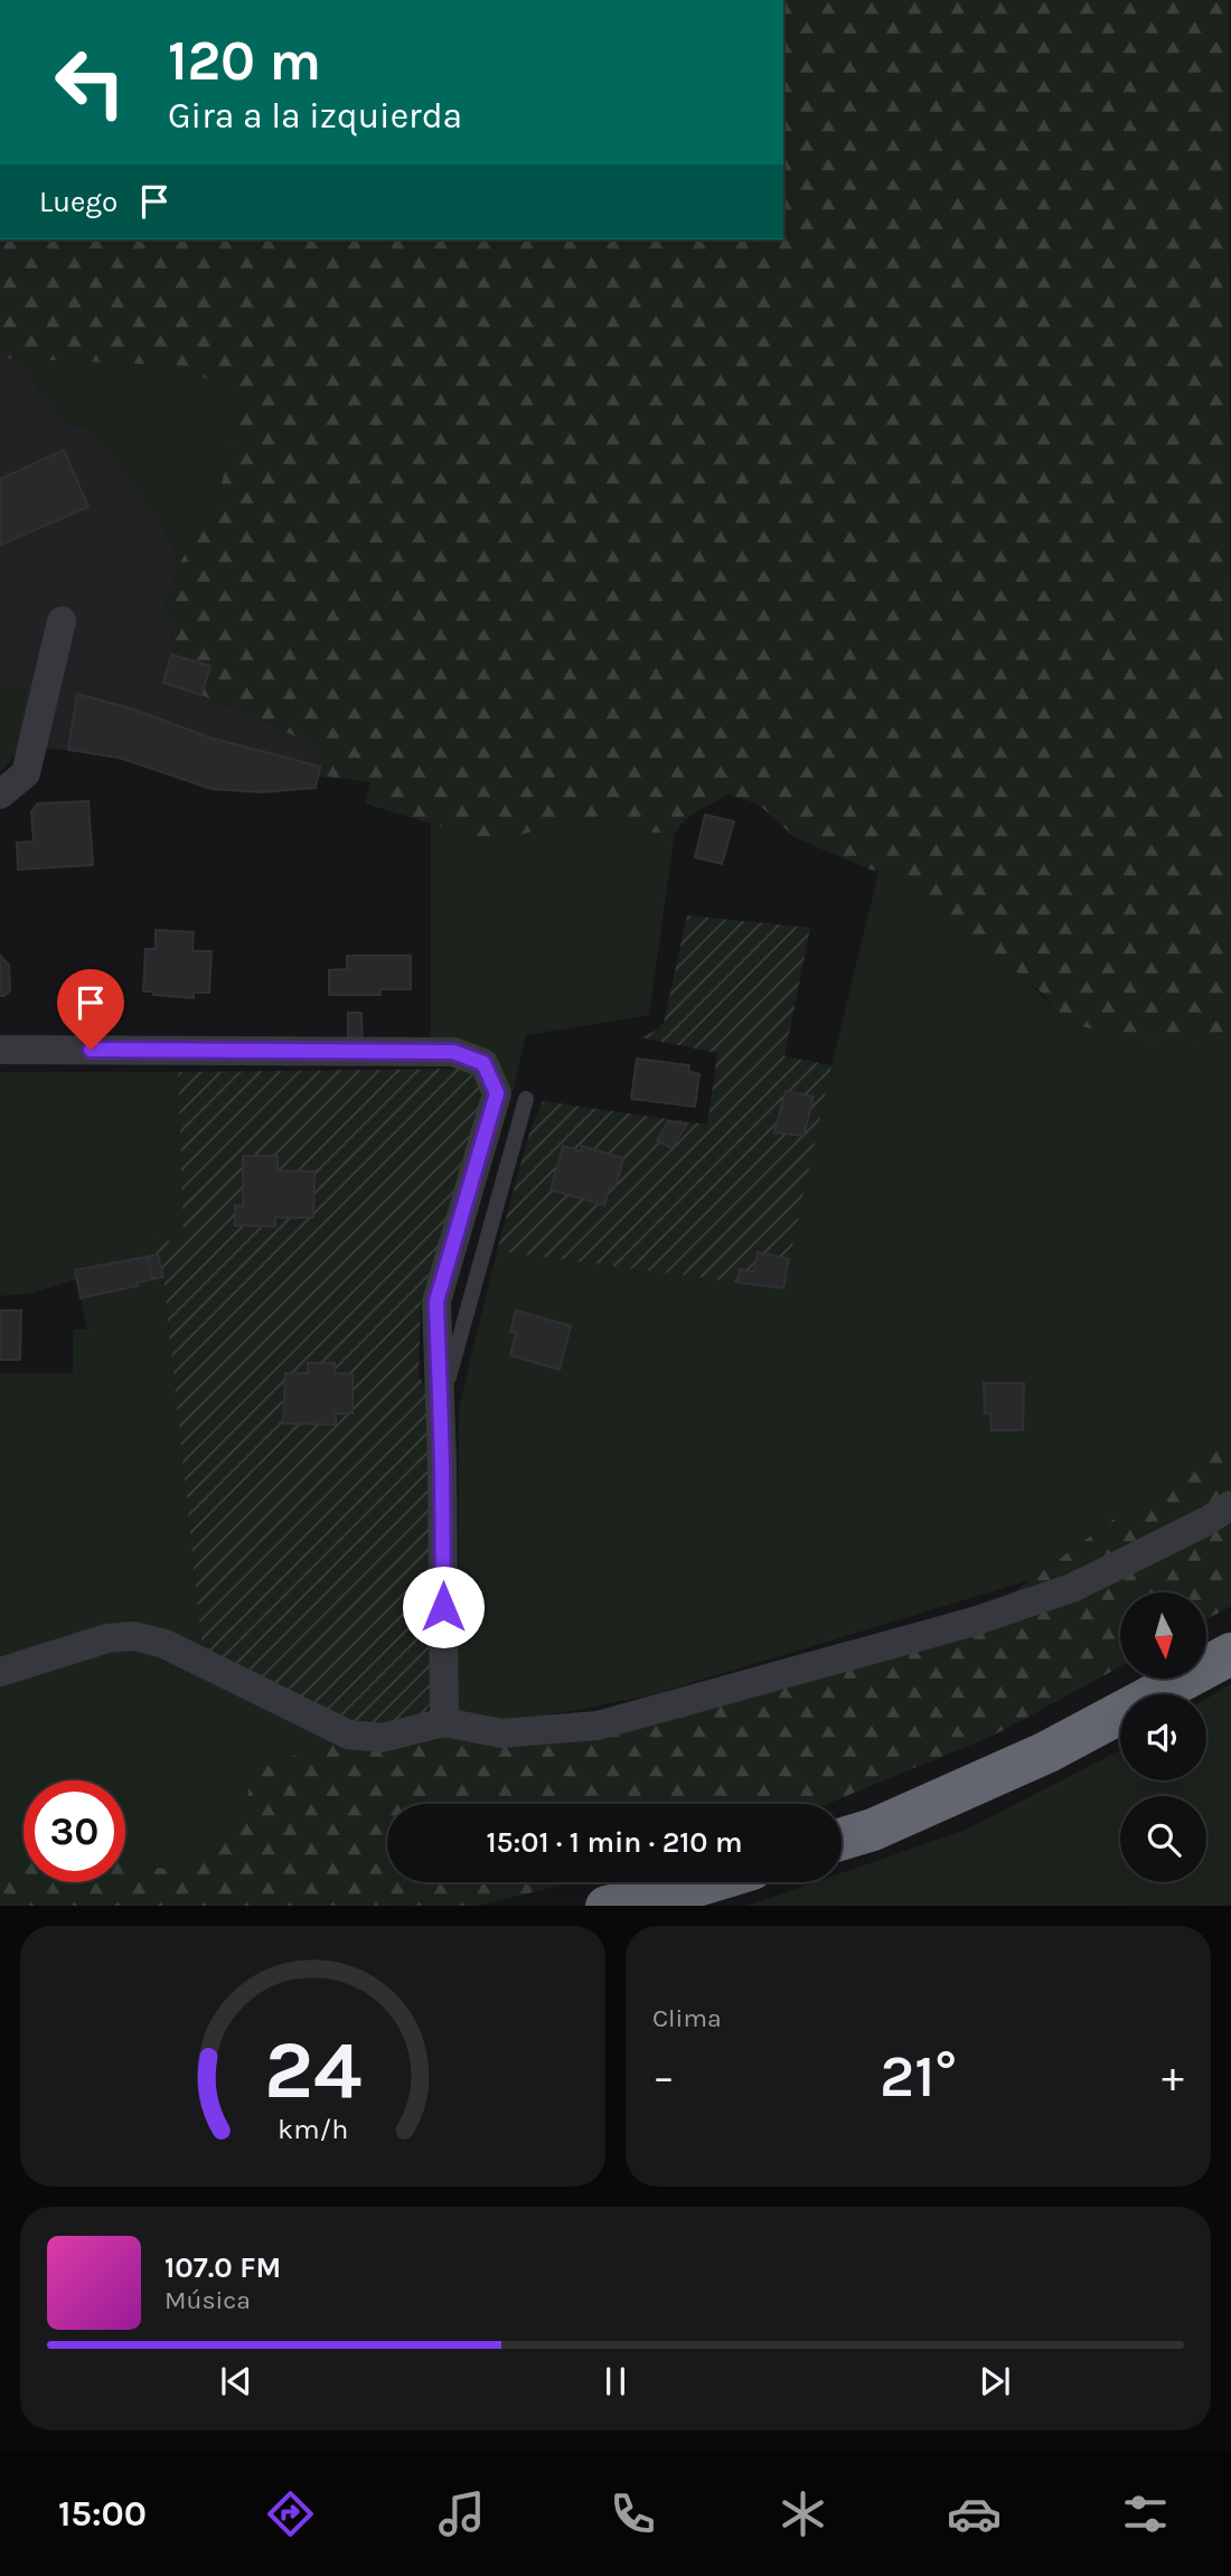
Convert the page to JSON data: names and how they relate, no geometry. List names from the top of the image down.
{
  "north": "bottom",
  "page": {
    "turn": ["120 m", "Gira a la izquierda"],
    "then": "Luego",
    "limit": "30",
    "trip": "15:01 · 1 min · 210 m",
    "tile": "Clima",
    "heat": ["−", "21°", "+"],
    "song": ["107.0 FM", "Música"],
    "tabs": "15:00",
    "gauge": ["24", "km/h"]
  }
}
